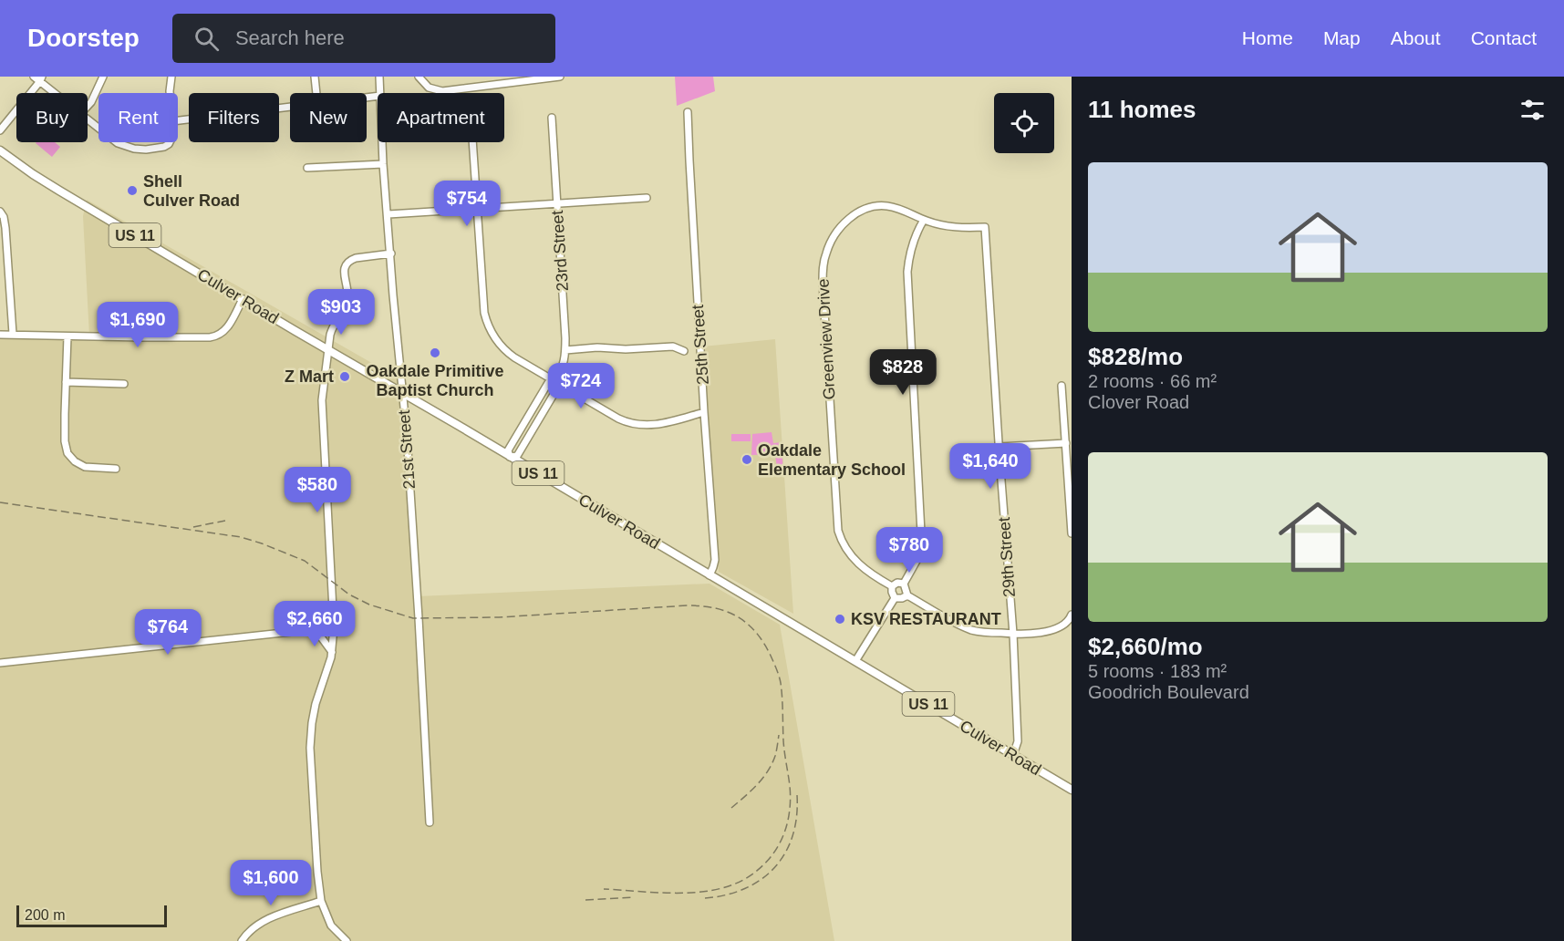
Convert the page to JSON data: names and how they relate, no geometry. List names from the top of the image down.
{
  "streets": {
    "main road": ["US 11", "Culver Road"],
    "street": [
      "23rd Street",
      "Greenview Drive",
      "25th Street",
      "21st Street",
      "29th Street"
    ]
  },
  "crossings": [
    ["23rd Street", "Culver Road"],
    ["Culver Road", "25th Street"],
    ["Culver Road", "21st Street"],
    ["Culver Road", "29th Street"],
    ["Greenview Drive", "29th Street"]
  ],
  "places": [
    "Shell Culver Road",
    "Oakdale Primitive Baptist Church",
    "Z Mart",
    "Oakdale Elementary School",
    "KSV RESTAURANT"
  ],
  "scale_bar": "200 m",
  "page": {
    "header": "Doorstep",
    "search": "Search here",
    "nav": [
      "Home",
      "Map",
      "About",
      "Contact"
    ],
    "heading": "11 homes",
    "chip": [
      "Buy",
      "Rent",
      "Filters",
      "New",
      "Apartment"
    ],
    "list": [
      {
        "name": "$828/mo",
        "note": "2 rooms · 66 m² · Clover Road"
      },
      {
        "name": "$2,660/mo",
        "note": "5 rooms · 183 m² · Goodrich Boulevard"
      }
    ],
    "price": [
      "$754",
      "$903",
      "$1,690",
      "$828",
      "$724",
      "$1,640",
      "$580",
      "$780",
      "$2,660",
      "$764",
      "$1,600"
    ],
    "scale": "200 m"
  }
}
